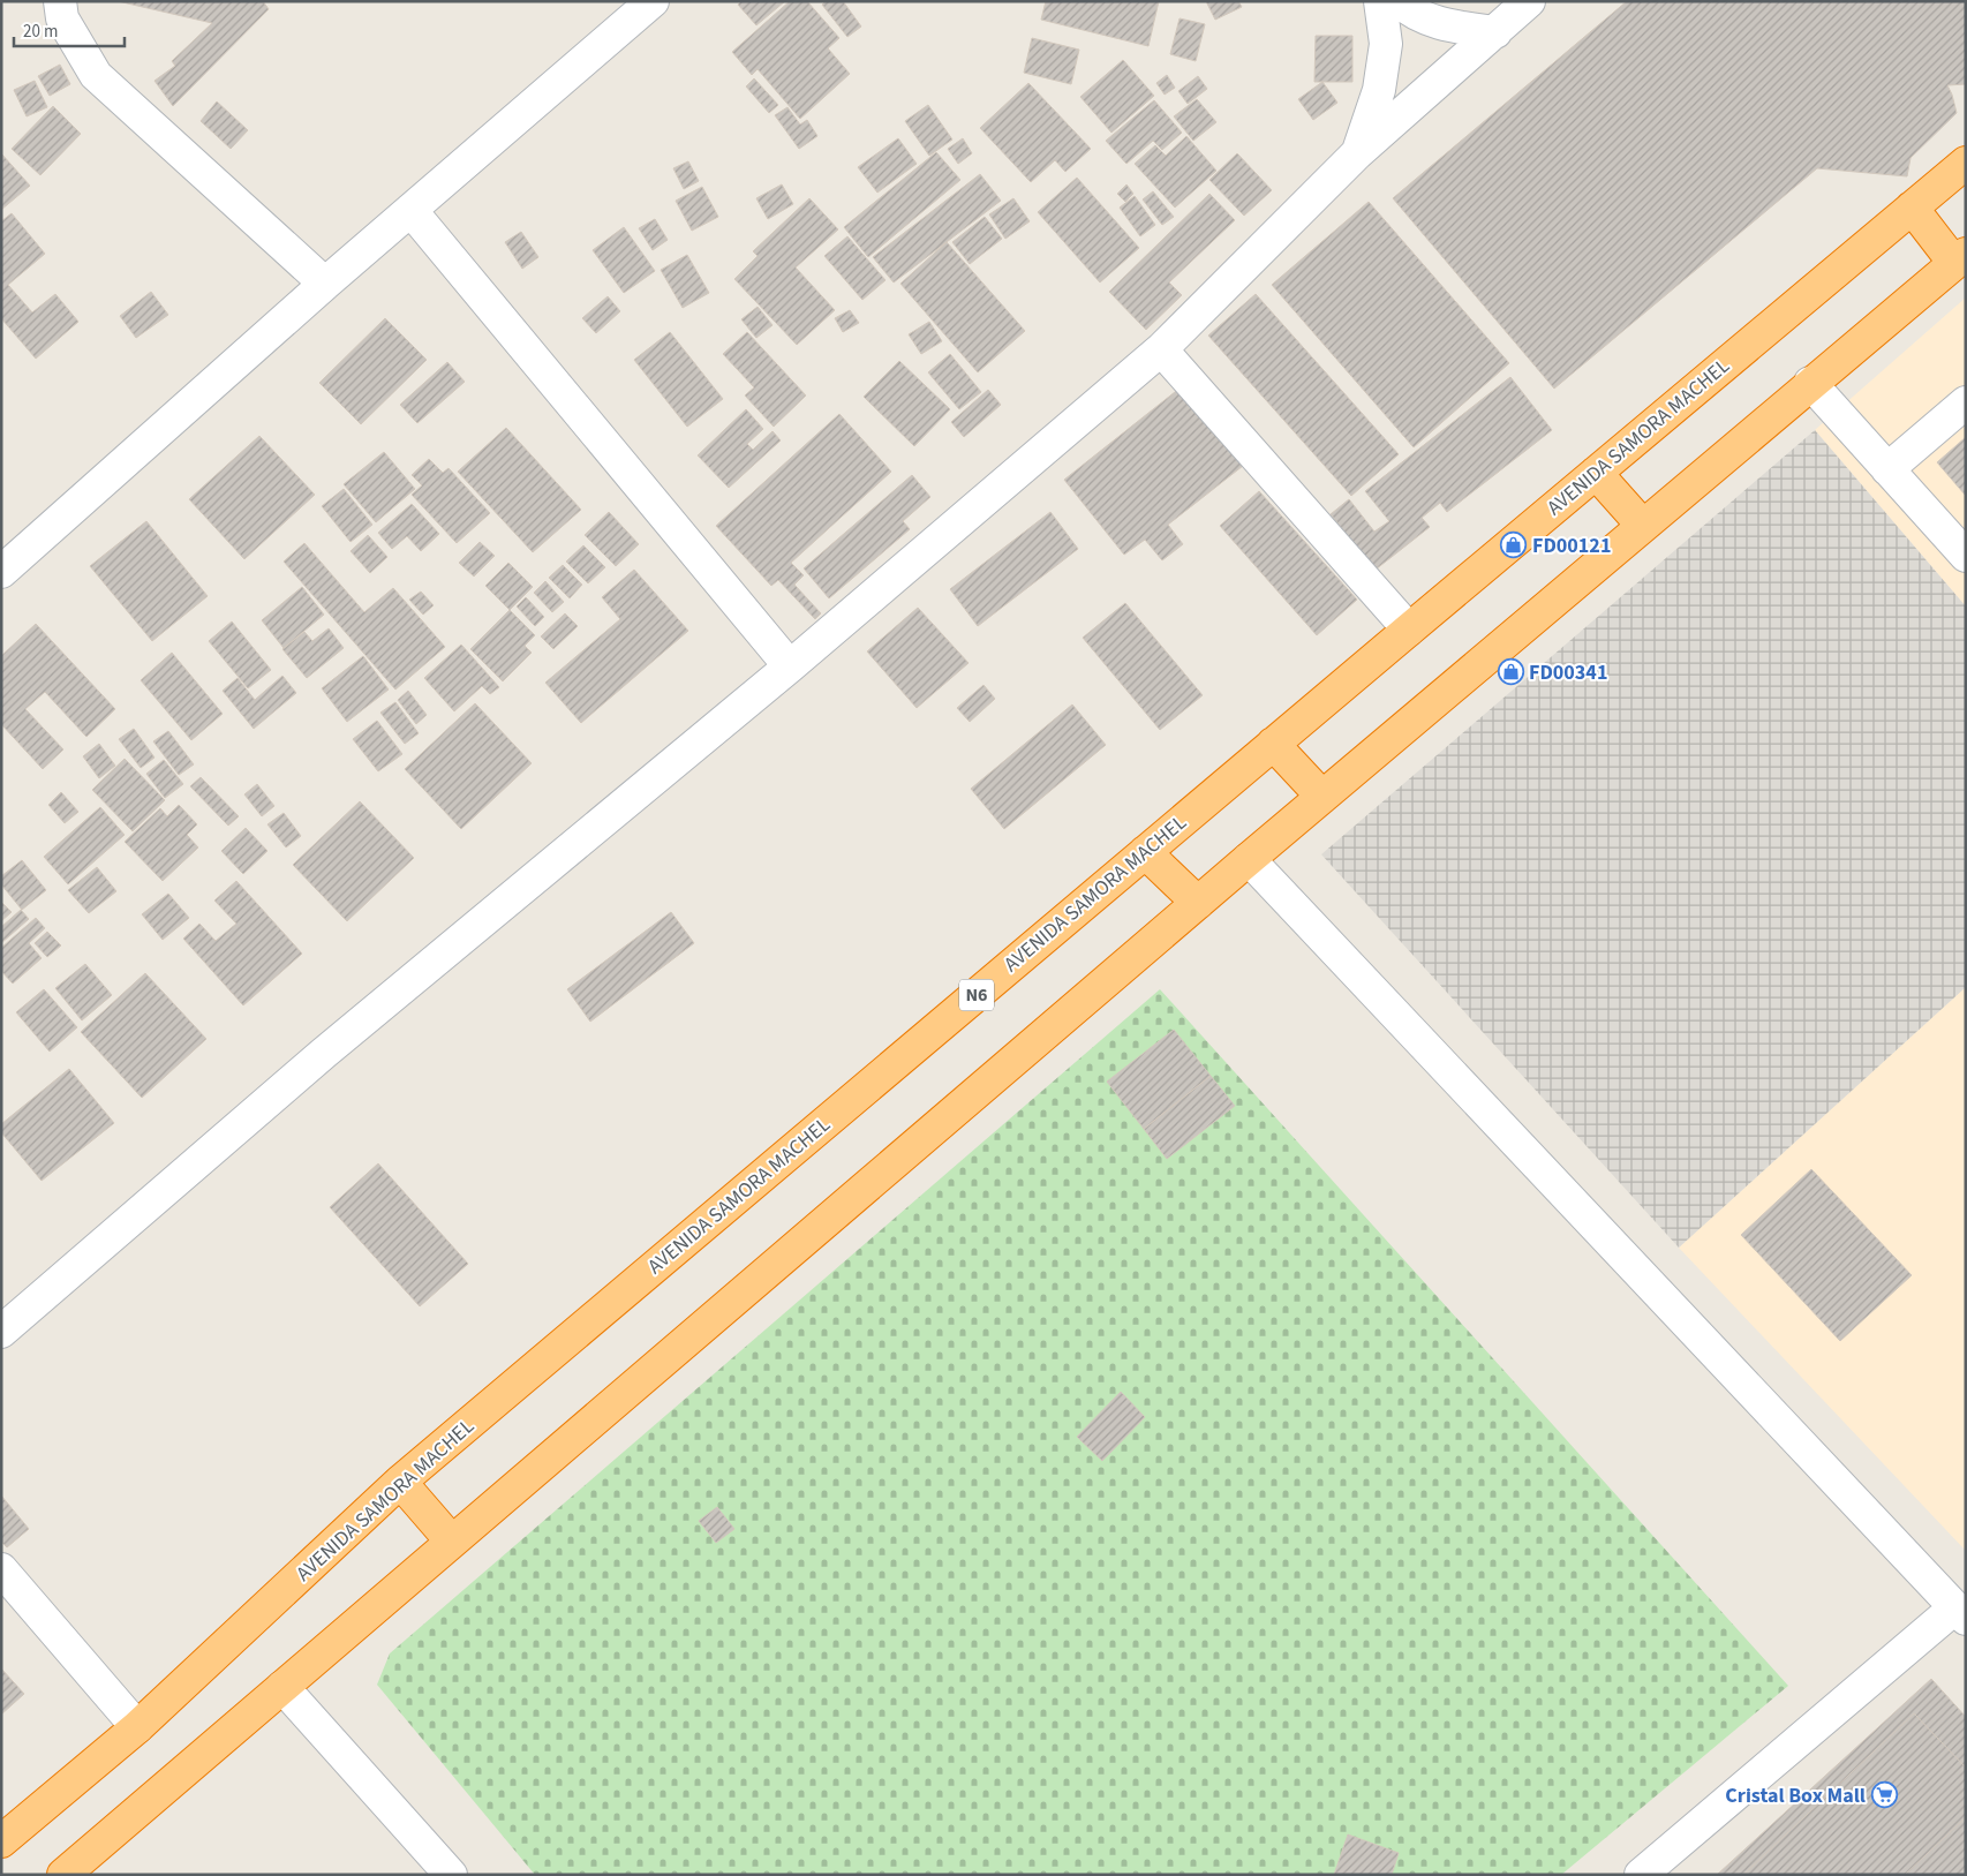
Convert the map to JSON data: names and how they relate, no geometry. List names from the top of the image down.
{
  "streets": {
    "highway": ["AVENIDA SAMORA MACHEL", "N6"]
  },
  "places": {
    "shop": ["FD00121", "FD00341"],
    "supermarket": ["Cristal Box Mall"]
  },
  "scale_bar": "20 m"
}
